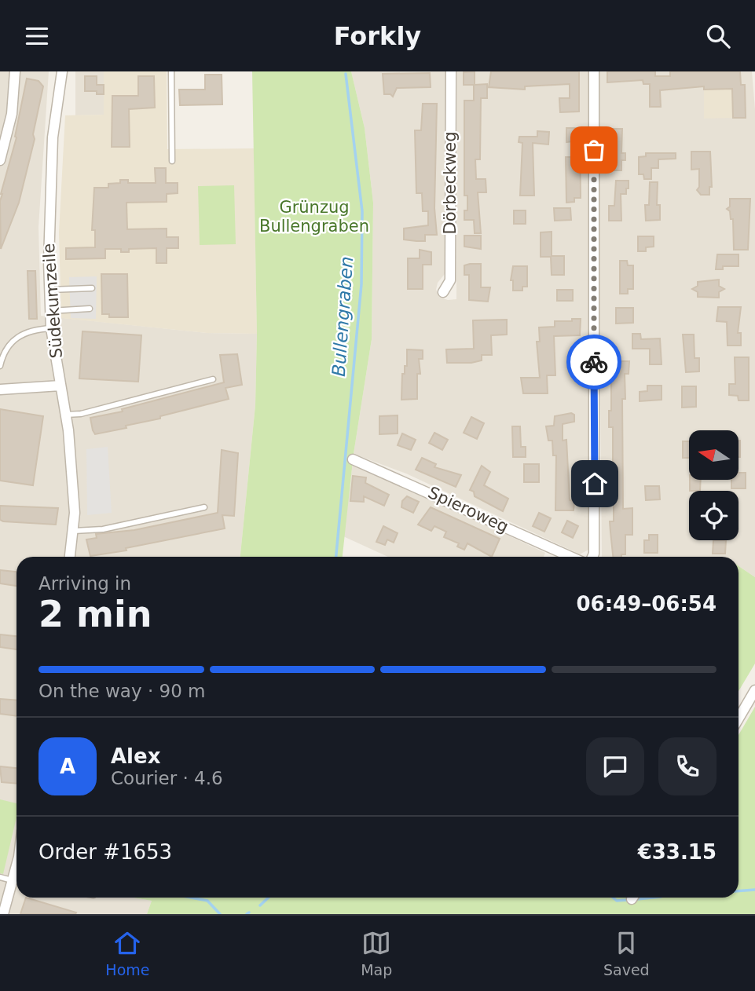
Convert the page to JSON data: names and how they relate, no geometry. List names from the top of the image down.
{
  "streets": {
    "street": ["Dörbeckweg", "Südekumzeile", "Spieroweg"]
  },
  "water": ["Bullengraben"],
  "parks": ["Grünzug Bullengraben"],
  "north": "left",
  "page": {
    "header": "Forkly",
    "heading": ["2 min", "Arriving in", "06:49–06:54"],
    "panel": [
      "Alex",
      "Courier · 4.6",
      "Order #1653",
      "€33.15"
    ],
    "bar": "On the way · 90 m",
    "round": "A",
    "tabs": ["Home", "Map", "Saved"]
  }
}
